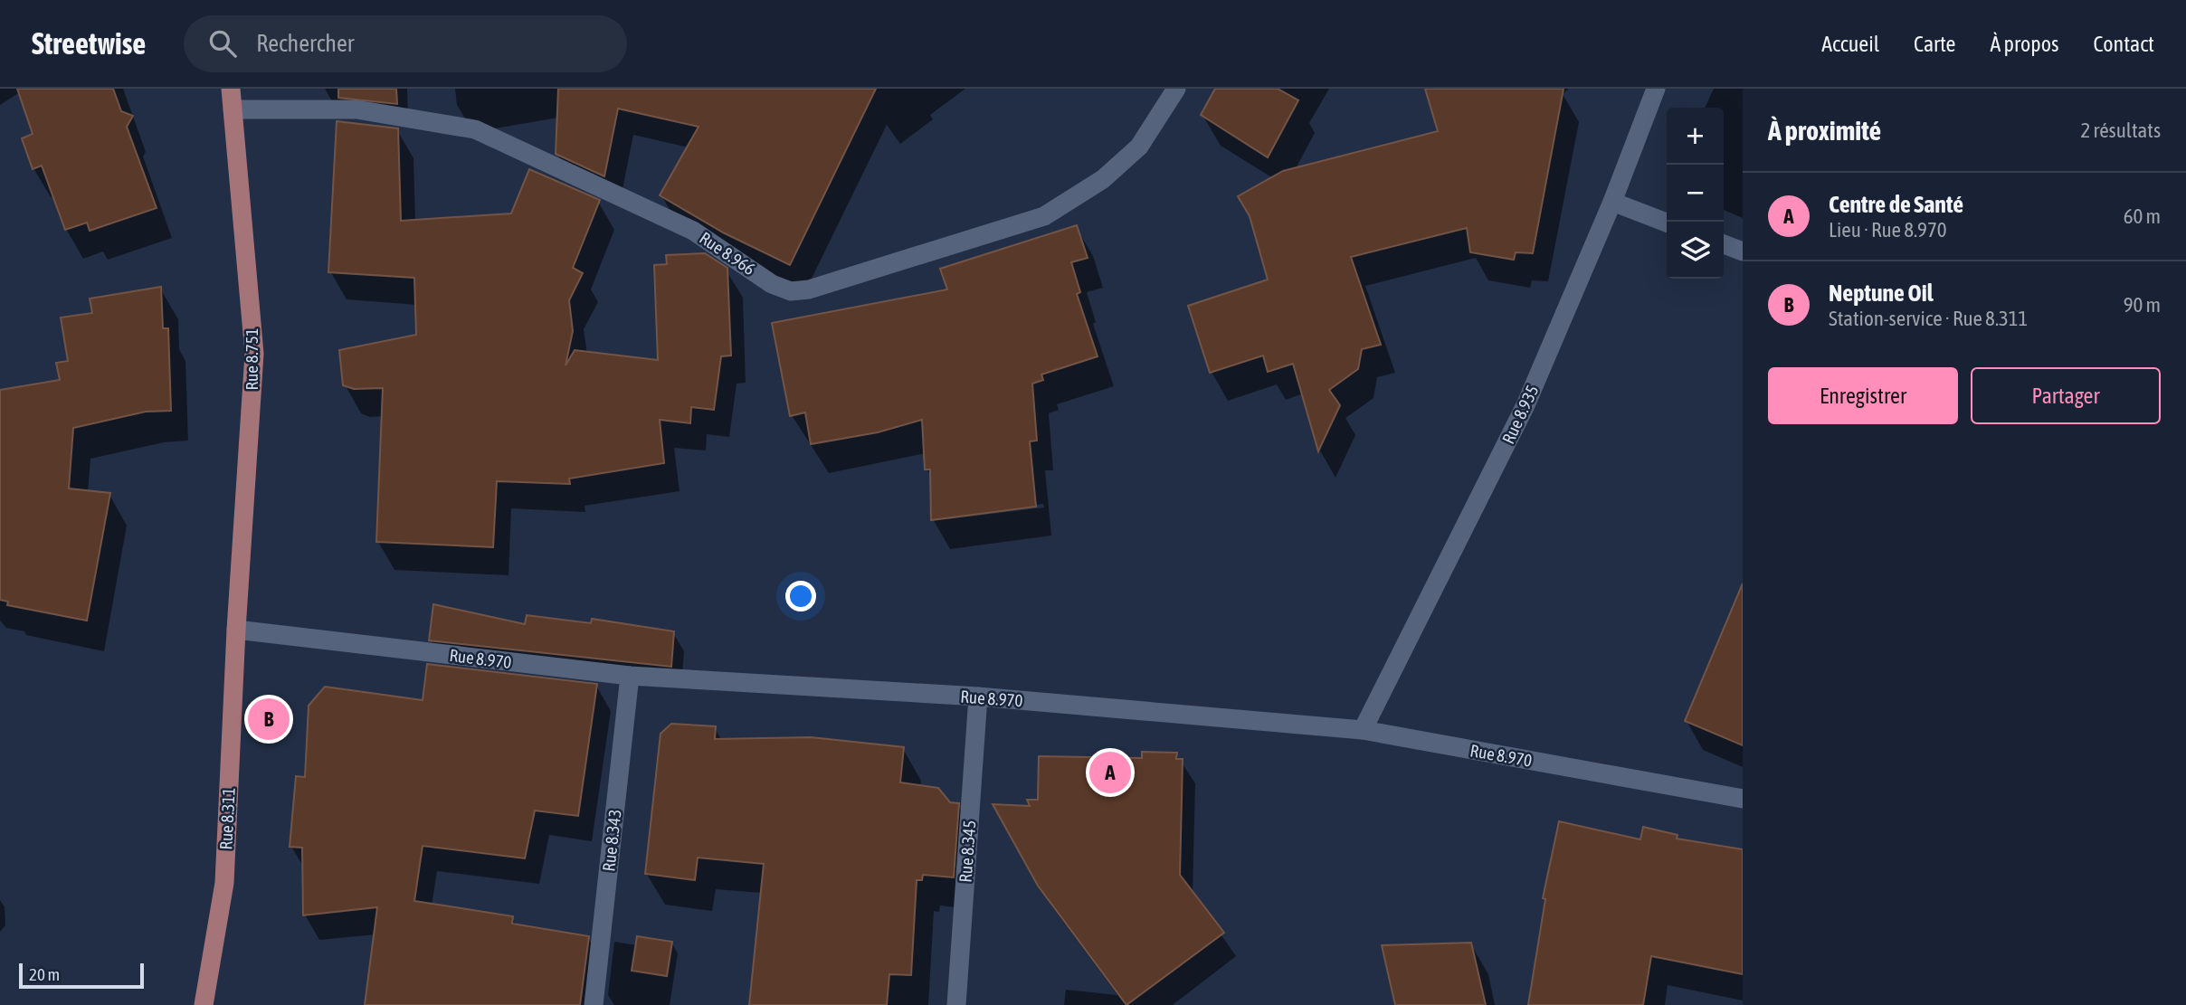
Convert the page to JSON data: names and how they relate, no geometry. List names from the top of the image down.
{
  "streets": {
    "main road": ["Rue 8.751", "Rue 8.311"],
    "street": [
      "Rue 8.966",
      "Rue 8.935",
      "Rue 8.970",
      "Rue 8.343",
      "Rue 8.345"
    ]
  },
  "crossings": [
    ["Rue 8.966", "Rue 8.751"],
    ["Rue 8.751", "Rue 8.970"],
    ["Rue 8.751", "Rue 8.311"],
    ["Rue 8.935", "Rue 8.970"],
    ["Rue 8.970", "Rue 8.311"],
    ["Rue 8.970", "Rue 8.343"],
    ["Rue 8.970", "Rue 8.345"]
  ],
  "scale_bar": "20 m",
  "page": {
    "header": "Streetwise",
    "search": "Rechercher",
    "nav": [
      "Accueil",
      "Carte",
      "À propos",
      "Contact"
    ],
    "heading": ["À proximité", "2 résultats"],
    "map_buttons": ["+", "−"],
    "list": [
      {
        "mark": "A",
        "name": "Centre de Santé",
        "note": "Lieu · Rue 8.970",
        "value": "60 m"
      },
      {
        "mark": "B",
        "name": "Neptune Oil",
        "note": "Station-service · Rue 8.311",
        "value": "90 m"
      }
    ],
    "buttons": ["Enregistrer", "Partager"],
    "pins": ["B", "A"],
    "scale": "20 m"
  }
}
